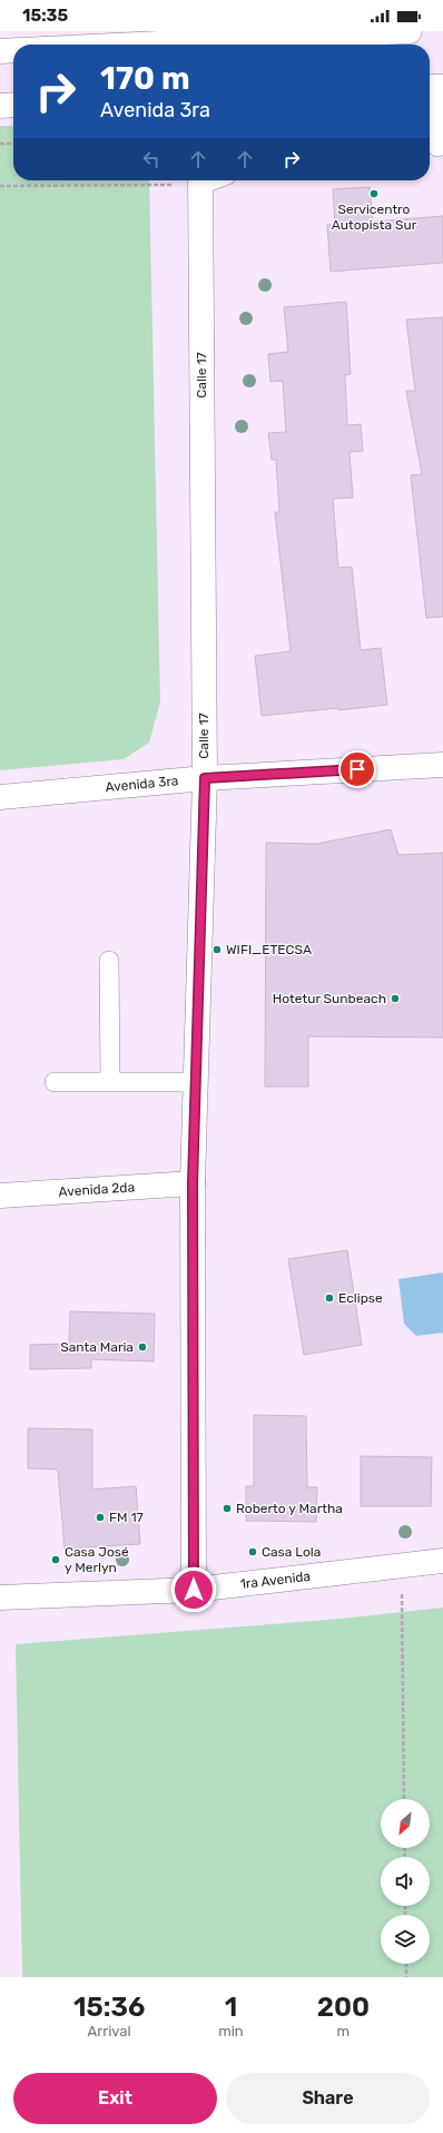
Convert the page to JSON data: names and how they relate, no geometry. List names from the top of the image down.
{
  "streets": {
    "main road": [
      "Calle 17",
      "Avenida 3ra",
      "Avenida 2da",
      "1ra Avenida"
    ]
  },
  "crossings": [
    ["Calle 17", "Avenida 3ra"],
    ["Calle 17", "Avenida 2da"],
    ["Calle 17", "1ra Avenida"]
  ],
  "places": [
    "Servicentro Autopista Sur",
    "WIFI_ETECSA",
    "Hotetur Sunbeach",
    "Eclipse",
    "Santa Maria",
    "Roberto y Martha",
    "FM 17",
    "Casa Lola",
    "Casa José y Merlyn"
  ],
  "north": "bottom left",
  "page": {
    "status": "15:35",
    "turn": ["170 m", "Avenida 3ra"],
    "eta": [
      "15:36",
      "Arrival",
      "1",
      "min",
      "200",
      "m"
    ],
    "buttons": ["Exit", "Share"]
  }
}
